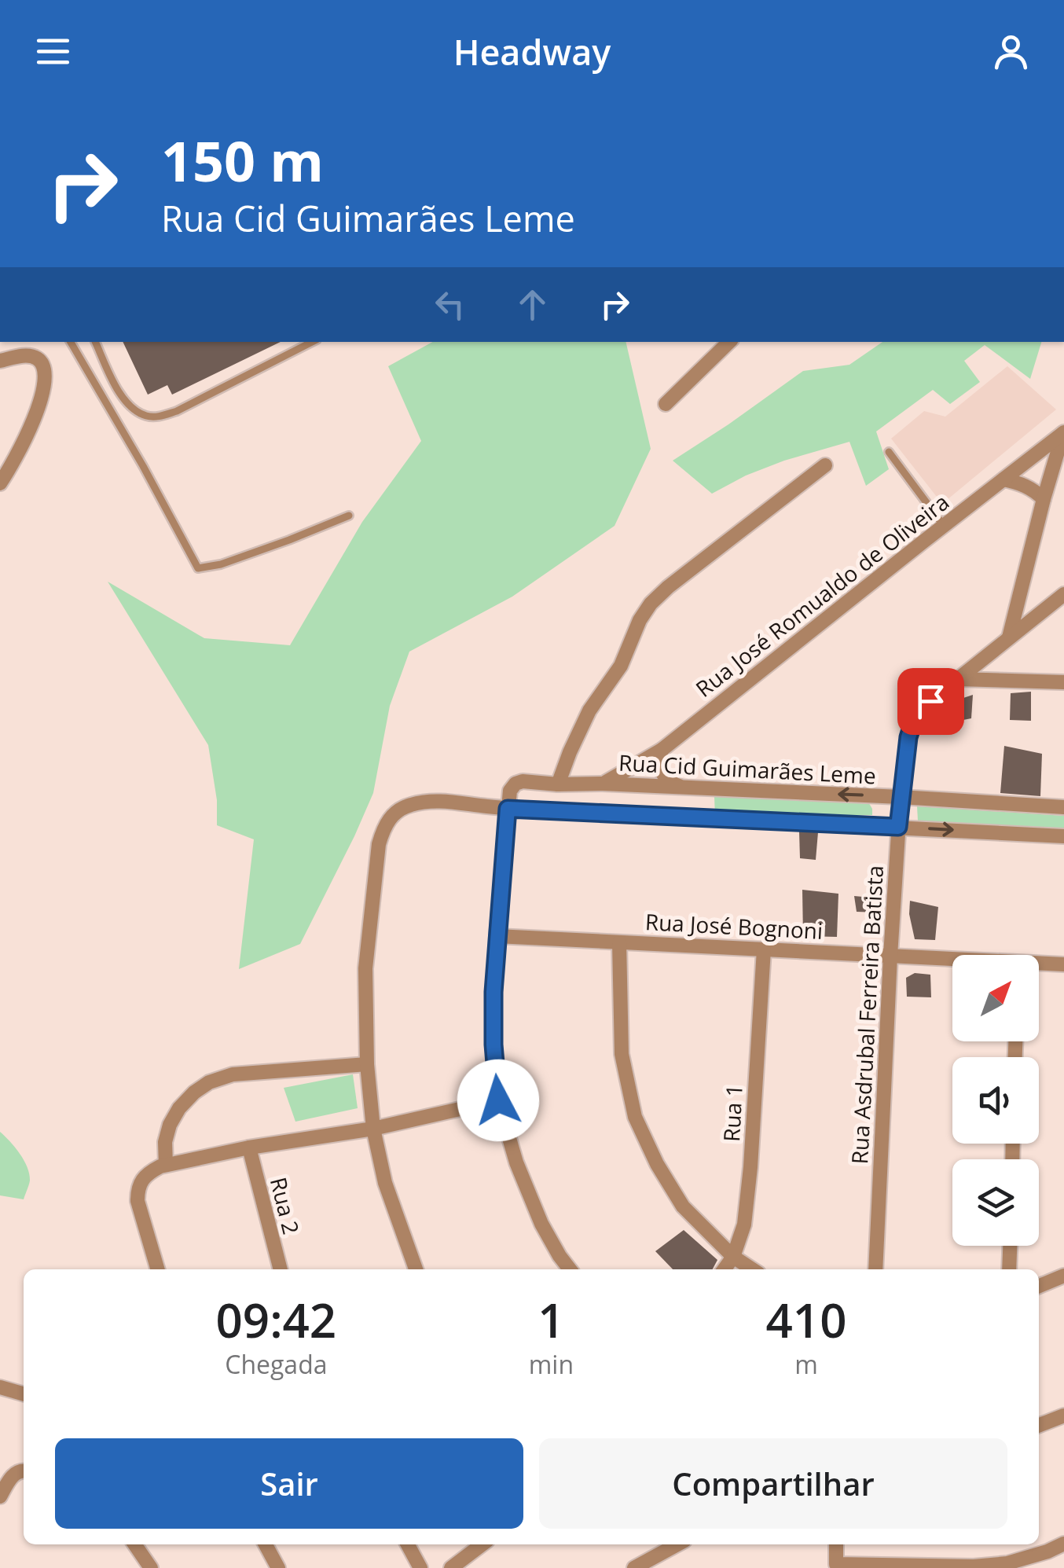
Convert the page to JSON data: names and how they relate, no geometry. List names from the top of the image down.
{
  "streets": {
    "street": [
      "Rua José Romualdo de Oliveira",
      "Rua Cid Guimarães Leme",
      "Rua José Bognoni",
      "Rua Asdrubal Ferreira Batista",
      "Rua 1",
      "Rua 2"
    ]
  },
  "crossings": [
    ["Rua José Romualdo de Oliveira", "Rua Cid Guimarães Leme"],
    ["Rua Cid Guimarães Leme", "Rua Asdrubal Ferreira Batista"],
    ["Rua José Bognoni", "Rua Asdrubal Ferreira Batista"],
    ["Rua José Bognoni", "Rua 1"]
  ],
  "north": "top right",
  "page": {
    "header": "Headway",
    "turn": ["150 m", "Rua Cid Guimarães Leme"],
    "eta": [
      "09:42",
      "Chegada",
      "1",
      "min",
      "410",
      "m"
    ],
    "buttons": ["Sair", "Compartilhar"]
  }
}
